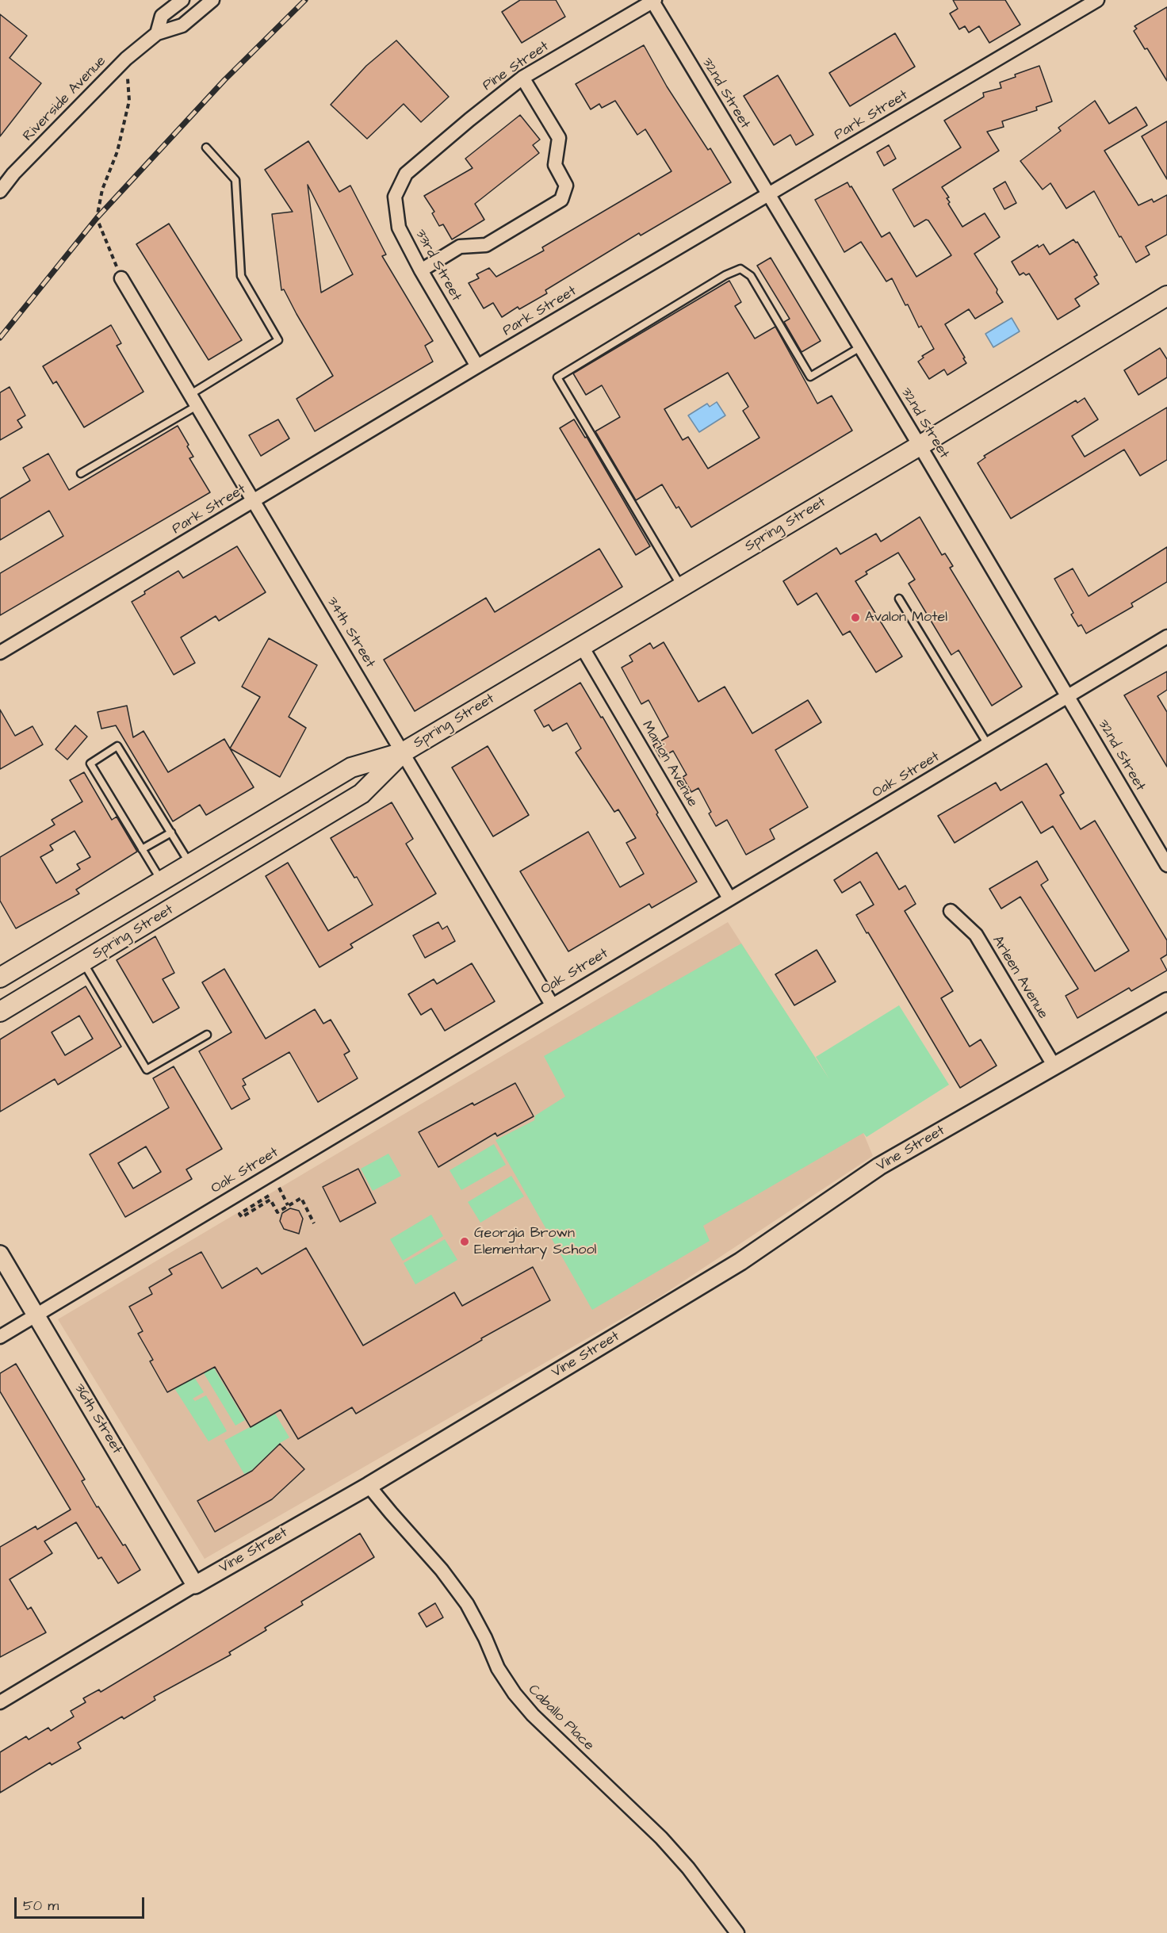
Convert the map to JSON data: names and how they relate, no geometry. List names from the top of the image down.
{
  "streets": {
    "main road": ["Spring Street"],
    "street": [
      "Pine Street",
      "32nd Street",
      "Riverside Avenue",
      "Park Street",
      "33rd Street",
      "34th Street",
      "Marion Avenue",
      "Oak Street",
      "Arleen Avenue",
      "Vine Street",
      "36th Street",
      "Caballo Place"
    ]
  },
  "crossings": [
    ["Pine Street", "32nd Street"],
    ["Pine Street", "33rd Street"],
    ["32nd Street", "Park Street"],
    ["32nd Street", "Spring Street"],
    ["32nd Street", "Oak Street"],
    ["Park Street", "33rd Street"],
    ["Park Street", "34th Street"],
    ["Spring Street", "34th Street"],
    ["Spring Street", "Marion Avenue"],
    ["34th Street", "Oak Street"],
    ["Marion Avenue", "Oak Street"],
    ["Oak Street", "36th Street"],
    ["Arleen Avenue", "Vine Street"],
    ["Vine Street", "36th Street"],
    ["Vine Street", "Caballo Place"]
  ],
  "places": ["Avalon Motel", "Georgia Brown Elementary School"],
  "scale_bar": "50 m"
}
